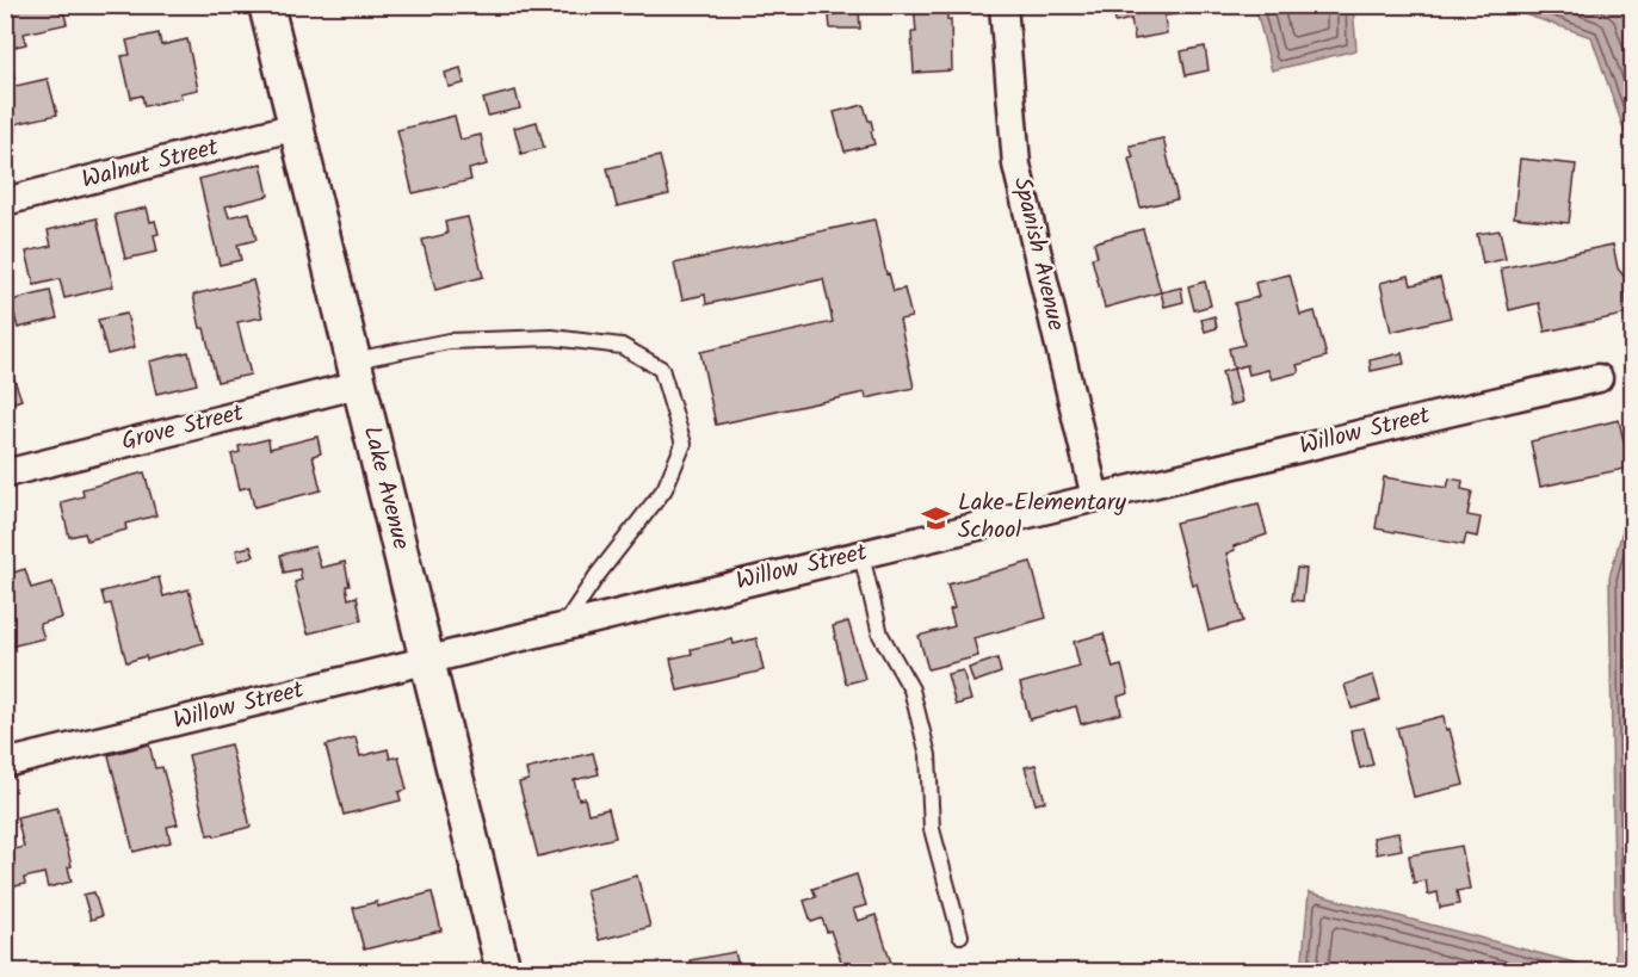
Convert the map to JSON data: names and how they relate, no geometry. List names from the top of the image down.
{
  "streets": {
    "street": [
      "Walnut Street",
      "Spanish Avenue",
      "Grove Street",
      "Willow Street",
      "Lake Avenue"
    ]
  },
  "crossings": [
    ["Walnut Street", "Lake Avenue"],
    ["Spanish Avenue", "Willow Street"],
    ["Grove Street", "Lake Avenue"],
    ["Willow Street", "Lake Avenue"]
  ],
  "places": {
    "school or university": ["Lake Elementary School"]
  }
}
